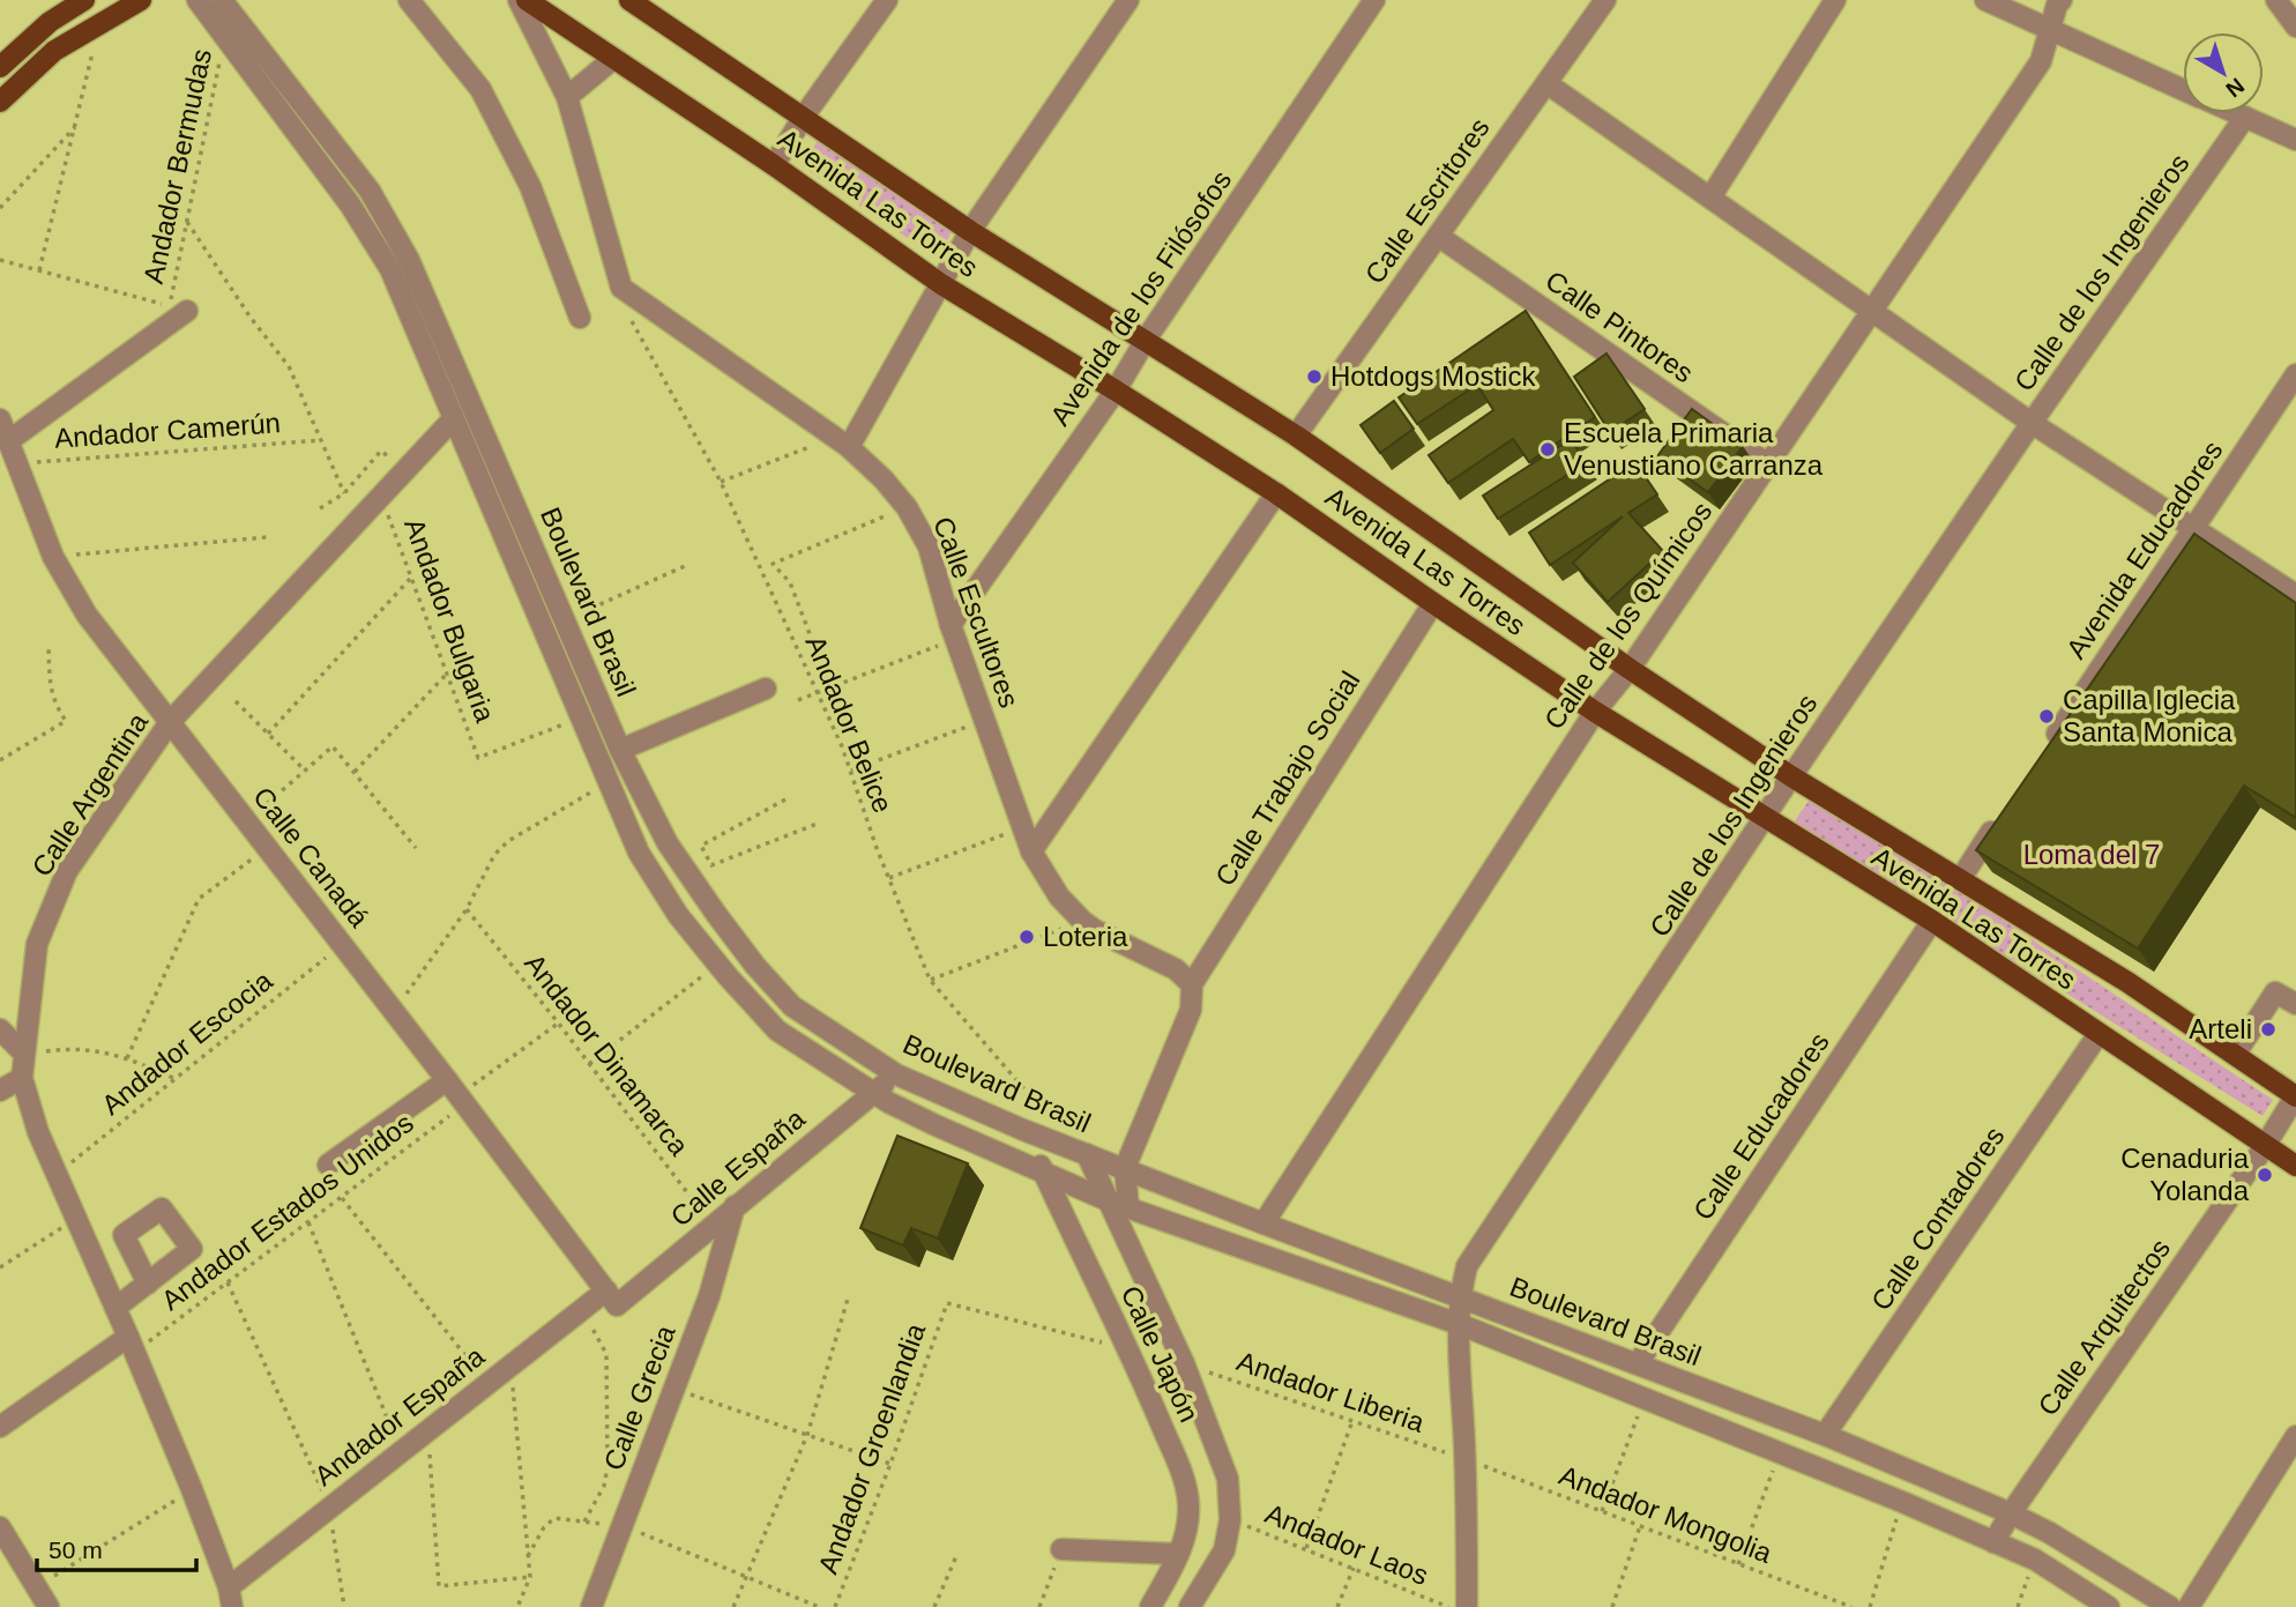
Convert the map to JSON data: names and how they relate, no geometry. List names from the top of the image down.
{
  "streets": {
    "main road": ["Avenida Las Torres"],
    "street": [
      "Calle Escritores",
      "Calle de los Ingenieros",
      "Avenida de los Filósofos",
      "Calle Pintores",
      "Avenida Educadores",
      "Boulevard Brasil",
      "Calle Escultores",
      "Calle de los Químicos",
      "Calle Trabajo Social",
      "Calle Argentina",
      "Calle Canadá",
      "Calle Educadores",
      "Calle España",
      "Calle Contadores",
      "Calle Arquitectos",
      "Calle Japón",
      "Calle Grecia",
      "Andador España"
    ],
    "path": [
      "Andador Bermudas",
      "Andador Camerún",
      "Andador Bulgaria",
      "Andador Belice",
      "Andador Escocia",
      "Andador Dinamarca",
      "Andador Estados Unidos",
      "Andador Liberia",
      "Andador Groenlandia",
      "Andador Mongolia",
      "Andador Laos"
    ]
  },
  "crossings": [
    ["Andador Bermudas", "Boulevard Brasil"],
    ["Calle Escritores", "Avenida Las Torres"],
    ["Calle Escritores", "Calle Pintores"],
    ["Avenida Las Torres", "Calle de los Ingenieros"],
    ["Avenida Las Torres", "Avenida de los Filósofos"],
    ["Avenida Las Torres", "Calle de los Químicos"],
    ["Avenida Las Torres", "Calle Trabajo Social"],
    ["Avenida Las Torres", "Calle Educadores"],
    ["Avenida Las Torres", "Calle Contadores"],
    ["Avenida Las Torres", "Calle Arquitectos"],
    ["Calle de los Ingenieros", "Boulevard Brasil"],
    ["Calle de los Ingenieros", "Andador Liberia"],
    ["Calle de los Ingenieros", "Andador Mongolia"],
    ["Avenida de los Filósofos", "Calle Escultores"],
    ["Calle Pintores", "Calle de los Químicos"],
    ["Andador Camerún", "Calle Canadá"],
    ["Boulevard Brasil", "Calle de los Químicos"],
    ["Boulevard Brasil", "Andador Bulgaria"],
    ["Boulevard Brasil", "Andador Belice"],
    ["Boulevard Brasil", "Calle Argentina"],
    ["Boulevard Brasil", "Calle Educadores"],
    ["Boulevard Brasil", "Calle España"],
    ["Boulevard Brasil", "Calle Contadores"],
    ["Boulevard Brasil", "Calle Arquitectos"],
    ["Boulevard Brasil", "Calle Japón"],
    ["Calle Escultores", "Andador Belice"],
    ["Calle Escultores", "Calle Trabajo Social"],
    ["Andador Bulgaria", "Calle Argentina"],
    ["Andador Belice", "Calle Japón"],
    ["Calle Argentina", "Calle Canadá"],
    ["Calle Argentina", "Andador Escocia"],
    ["Calle Argentina", "Andador Estados Unidos"],
    ["Calle Argentina", "Andador España"],
    ["Calle Canadá", "Andador Escocia"],
    ["Calle Canadá", "Calle España"],
    ["Calle Canadá", "Andador Estados Unidos"],
    ["Calle Canadá", "Andador España"],
    ["Andador Dinamarca", "Calle España"],
    ["Andador Dinamarca", "Andador Estados Unidos"],
    ["Calle España", "Calle Grecia"],
    ["Calle España", "Andador España"],
    ["Calle Japón", "Andador Liberia"],
    ["Calle Japón", "Andador Groenlandia"],
    ["Calle Japón", "Andador Laos"],
    ["Andador Liberia", "Andador Mongolia"]
  ],
  "parks": ["Loma del 7"],
  "places": [
    "Hotdogs Mostick",
    "Escuela Primaria Venustiano Carranza",
    "Capilla Iglecia Santa Monica",
    "Loteria",
    "Arteli",
    "Cenaduria Yolanda"
  ],
  "scale_bar": "50 m",
  "north": "bottom right"
}
